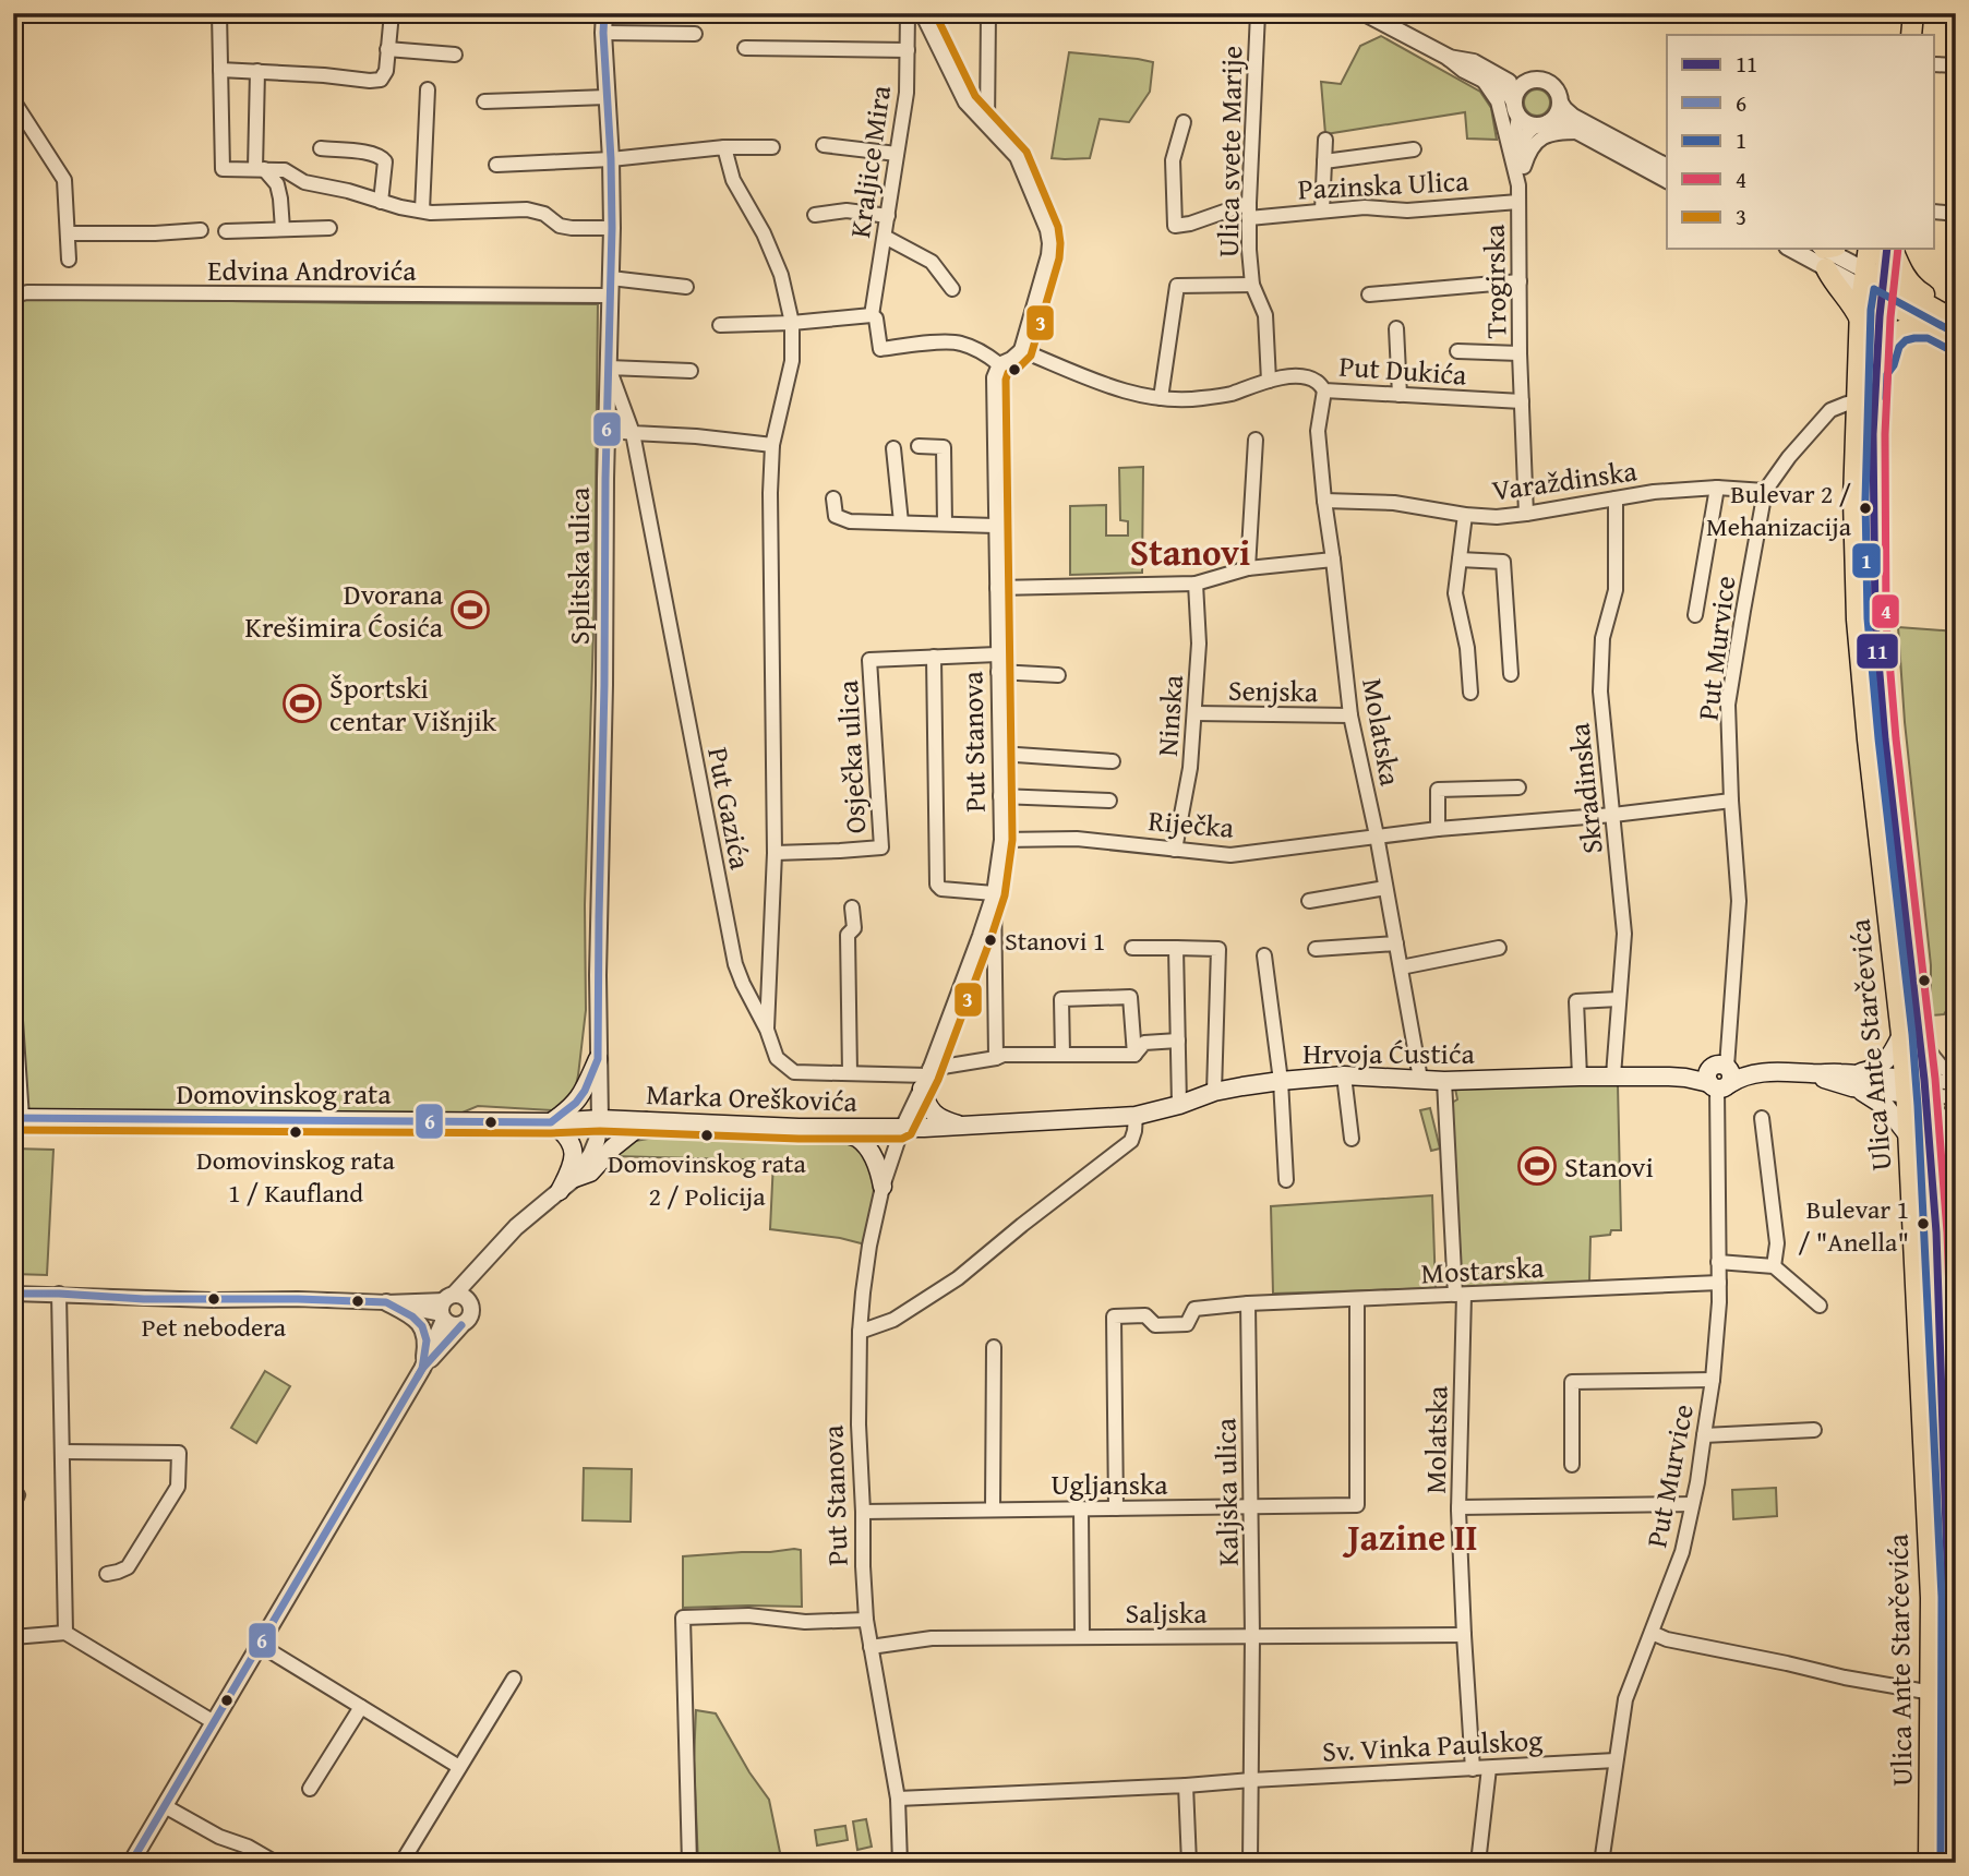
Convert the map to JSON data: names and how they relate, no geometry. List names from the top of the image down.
{
  "streets": {
    "main road": [
      "Ulica Ante Starčevića",
      "Hrvoja Ćustića",
      "Domovinskog rata",
      "Marka Oreškovića"
    ],
    "street": [
      "Ulica svete Marije",
      "Kraljice Mira",
      "Pazinska Ulica",
      "Edvina Androvića",
      "Trogirska",
      "Put Dukića",
      "Varaždinska",
      "Splitska ulica",
      "Put Murvice",
      "Senjska",
      "Ninska",
      "Molatska",
      "Put Stanova",
      "Osječka ulica",
      "Skradinska",
      "Put Gazića",
      "Riječka",
      "Mostarska",
      "Ugljanska",
      "Kaljska ulica",
      "Saljska",
      "Sv. Vinka Paulskog"
    ]
  },
  "crossings": [
    ["Ulica svete Marije", "Pazinska Ulica"],
    ["Ulica svete Marije", "Put Dukića"],
    ["Pazinska Ulica", "Trogirska"],
    ["Edvina Androvića", "Splitska ulica"],
    ["Trogirska", "Put Dukića"],
    ["Trogirska", "Varaždinska"],
    ["Put Dukića", "Molatska"],
    ["Varaždinska", "Put Murvice"],
    ["Varaždinska", "Molatska"],
    ["Varaždinska", "Skradinska"],
    ["Splitska ulica", "Put Gazića"],
    ["Splitska ulica", "Domovinskog rata"],
    ["Splitska ulica", "Marka Oreškovića"],
    ["Put Murvice", "Riječka"],
    ["Put Murvice", "Ulica Ante Starčevića"],
    ["Put Murvice", "Hrvoja Ćustića"],
    ["Put Murvice", "Mostarska"],
    ["Put Murvice", "Sv. Vinka Paulskog"],
    ["Senjska", "Ninska"],
    ["Senjska", "Molatska"],
    ["Ninska", "Riječka"],
    ["Molatska", "Riječka"],
    ["Molatska", "Hrvoja Ćustića"],
    ["Molatska", "Mostarska"],
    ["Molatska", "Saljska"],
    ["Molatska", "Sv. Vinka Paulskog"],
    ["Put Stanova", "Osječka ulica"],
    ["Put Stanova", "Put Gazića"],
    ["Put Stanova", "Riječka"],
    ["Put Stanova", "Marka Oreškovića"],
    ["Put Stanova", "Ugljanska"],
    ["Put Stanova", "Saljska"],
    ["Put Stanova", "Sv. Vinka Paulskog"],
    ["Skradinska", "Riječka"],
    ["Skradinska", "Hrvoja Ćustića"],
    ["Ulica Ante Starčevića", "Hrvoja Ćustića"],
    ["Domovinskog rata", "Marka Oreškovića"],
    ["Mostarska", "Ugljanska"],
    ["Mostarska", "Kaljska ulica"],
    ["Ugljanska", "Kaljska ulica"],
    ["Kaljska ulica", "Saljska"],
    ["Kaljska ulica", "Sv. Vinka Paulskog"]
  ],
  "districts": ["Stanovi", "Jazine II"],
  "places": {
    "other": [
      "Bulevar 2 / Mehanizacija",
      "Stanovi 1",
      "Domovinskog rata 1 / Kaufland",
      "Domovinskog rata 2 / Policija",
      "Bulevar 1 / \"Anella\"",
      "Pet nebodera"
    ],
    "sports": ["Dvorana Krešimira Ćosića", "Športski centar Višnjik", "Stanovi"]
  },
  "lines": [
    "transit line 6",
    "transit line 3",
    "transit line 11",
    "transit line 4",
    "transit line 1"
  ],
  "legend": [
    "11",
    "6",
    "1",
    "4",
    "3"
  ]
}
